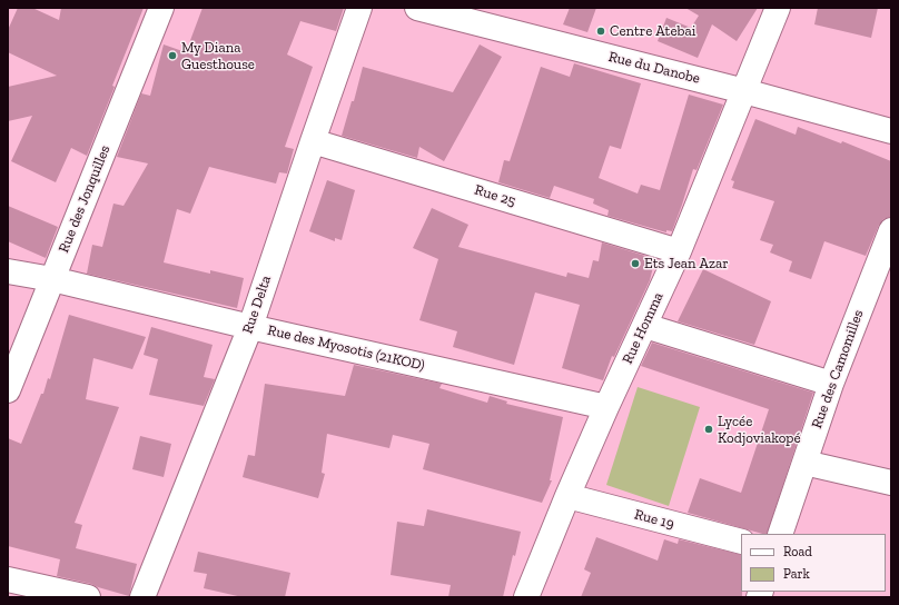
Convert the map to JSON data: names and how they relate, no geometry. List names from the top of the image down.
{
  "streets": {
    "street": [
      "Rue du Danobe",
      "Rue 25",
      "Rue des Jonquilles",
      "Rue Delta",
      "Rue Homma",
      "Rue des Myosotis (21KOD)",
      "Rue des Camomilles",
      "Rue 19"
    ]
  },
  "crossings": [
    ["Rue du Danobe", "Rue Homma"],
    ["Rue 25", "Rue Delta"],
    ["Rue 25", "Rue Homma"],
    ["Rue des Jonquilles", "Rue des Myosotis (21KOD)"],
    ["Rue Delta", "Rue des Myosotis (21KOD)"],
    ["Rue Homma", "Rue des Myosotis (21KOD)"],
    ["Rue Homma", "Rue 19"]
  ],
  "places": [
    "Centre Atebai",
    "My Diana Guesthouse",
    "Ets Jean Azar",
    "Lycée Kodjoviakopé"
  ],
  "legend": ["Road", "Park"]
}
